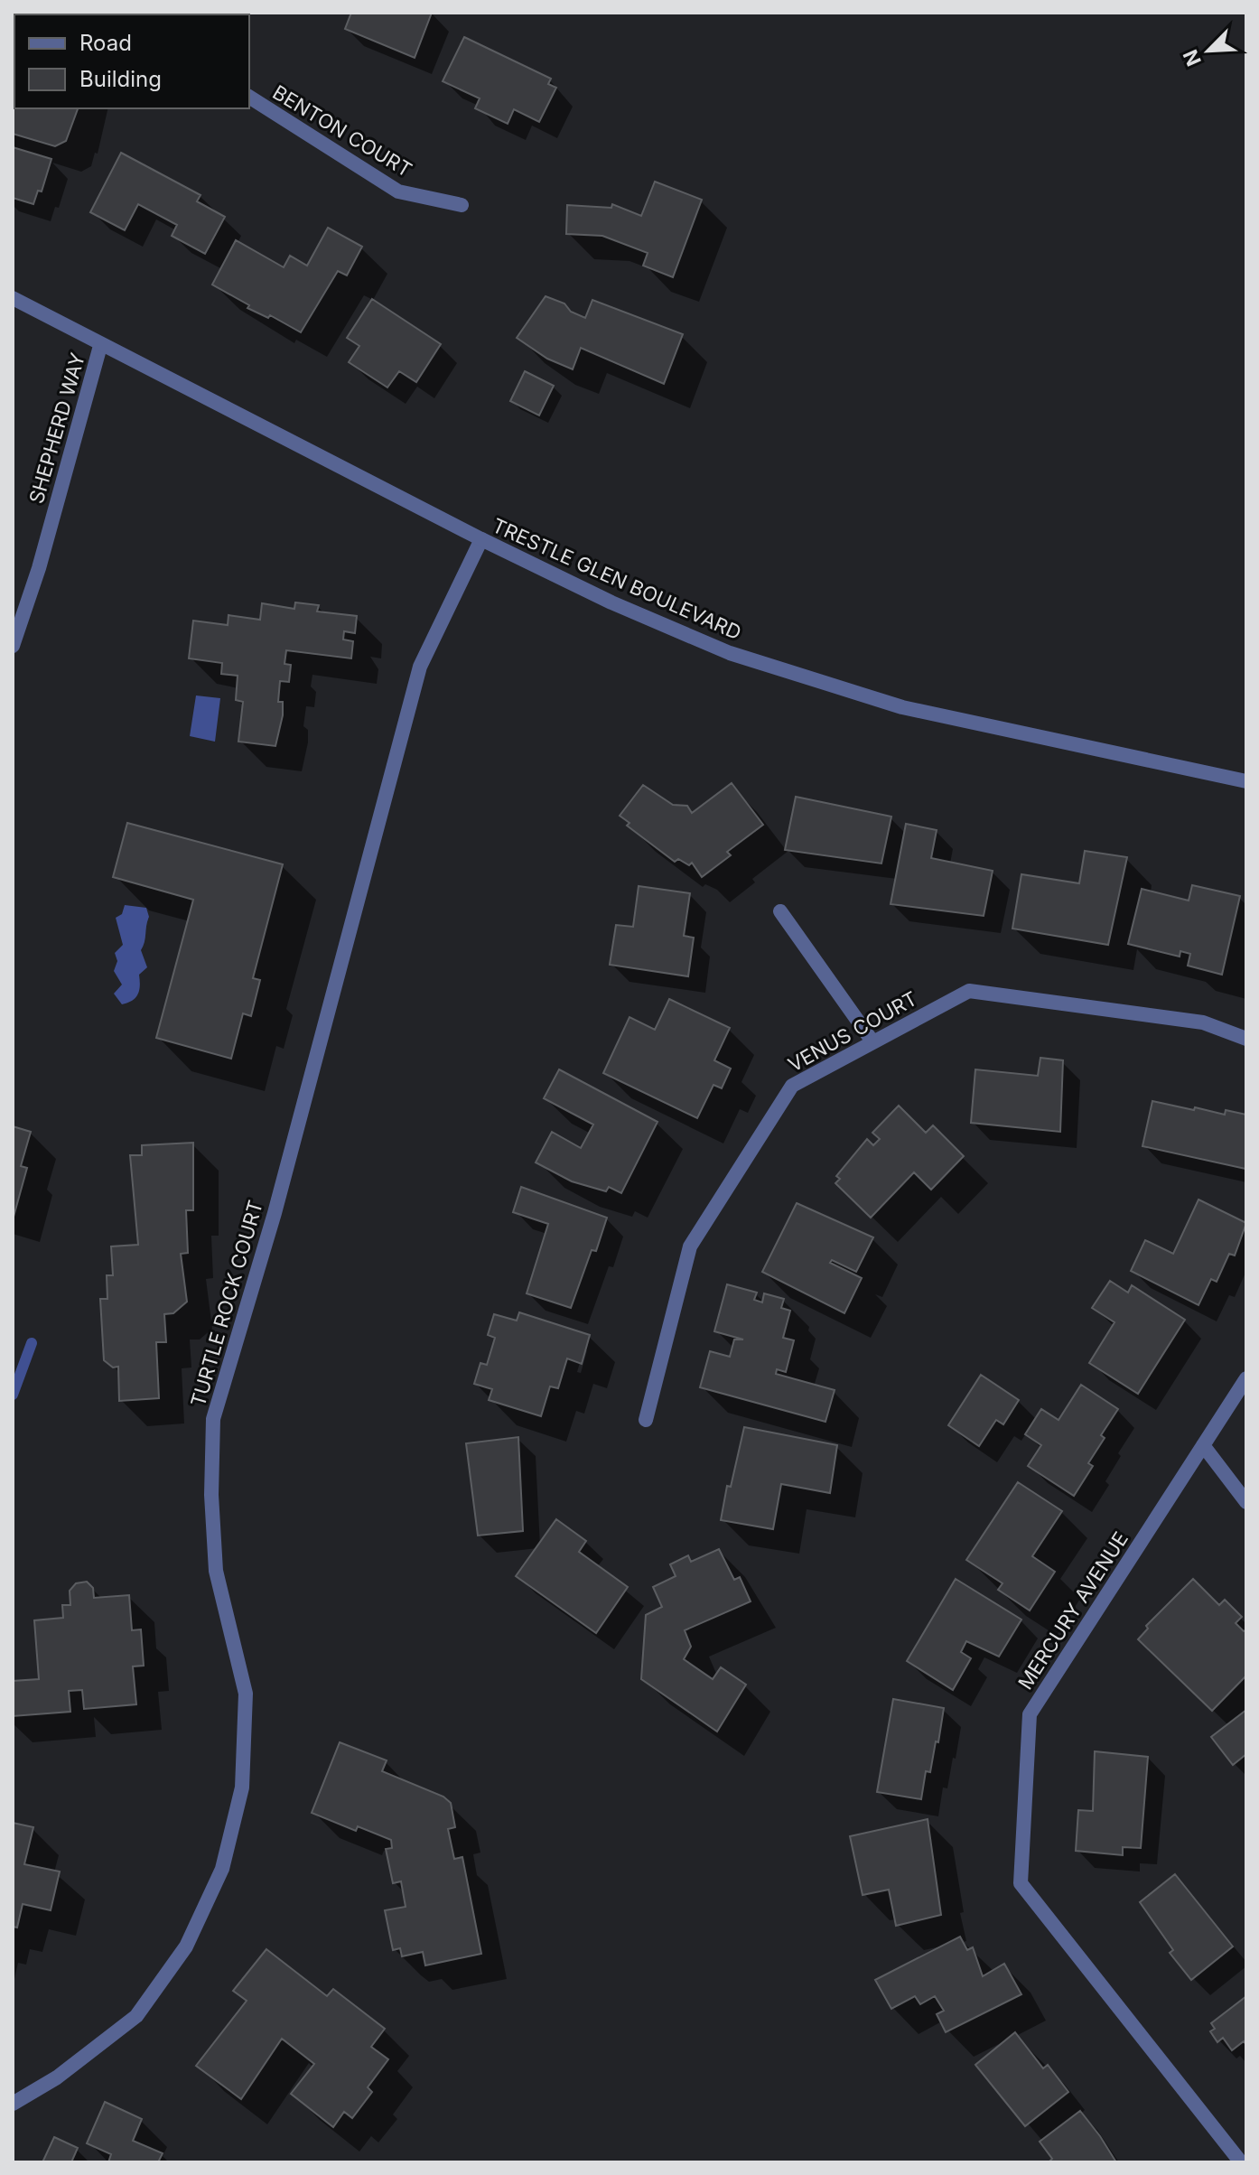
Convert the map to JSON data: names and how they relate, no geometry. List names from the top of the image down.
{
  "streets": {
    "street": [
      "BENTON COURT",
      "SHEPHERD WAY",
      "TRESTLE GLEN BOULEVARD",
      "VENUS COURT",
      "TURTLE ROCK COURT",
      "MERCURY AVENUE"
    ]
  },
  "crossings": [
    ["SHEPHERD WAY", "TRESTLE GLEN BOULEVARD"],
    ["TRESTLE GLEN BOULEVARD", "TURTLE ROCK COURT"]
  ],
  "legend": ["Road", "Building"],
  "north": "bottom left"
}
